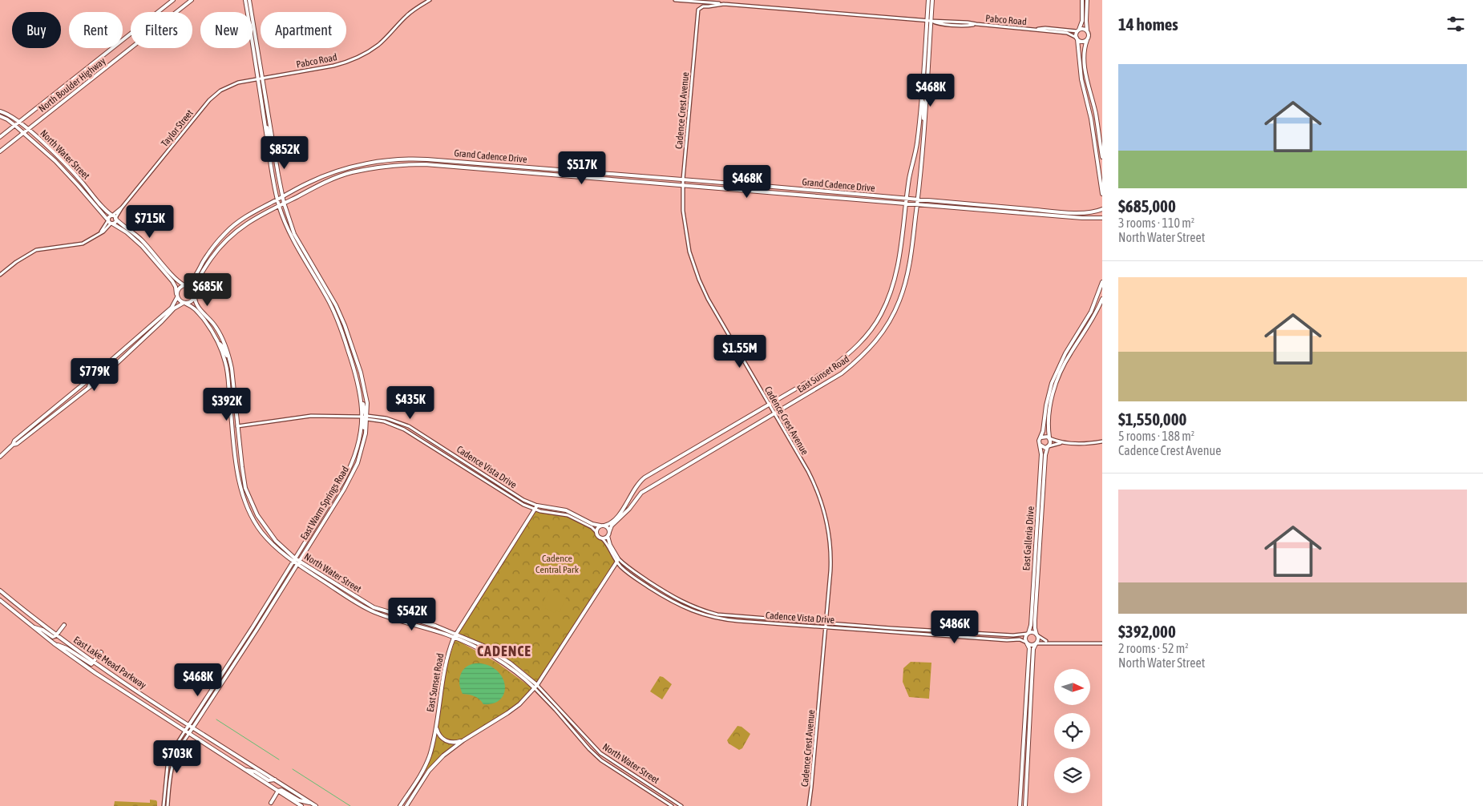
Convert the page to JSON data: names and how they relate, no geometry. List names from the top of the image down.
{
  "streets": {
    "main road": [
      "North Boulder Highway",
      "North Water Street",
      "Grand Cadence Drive",
      "East Sunset Road",
      "Cadence Vista Drive",
      "East Warm Springs Road",
      "East Galleria Drive",
      "East Lake Mead Parkway"
    ],
    "street": ["Pabco Road", "Cadence Crest Avenue", "Taylor Street"]
  },
  "crossings": [
    ["Pabco Road", "Cadence Crest Avenue"],
    ["Pabco Road", "Taylor Street"],
    ["Pabco Road", "East Sunset Road"],
    ["Pabco Road", "East Warm Springs Road"],
    ["North Boulder Highway", "North Water Street"],
    ["Cadence Crest Avenue", "Grand Cadence Drive"],
    ["Cadence Crest Avenue", "East Sunset Road"],
    ["Cadence Crest Avenue", "Cadence Vista Drive"],
    ["Taylor Street", "North Water Street"],
    ["Taylor Street", "East Warm Springs Road"],
    ["North Water Street", "Grand Cadence Drive"],
    ["North Water Street", "East Sunset Road"],
    ["North Water Street", "East Warm Springs Road"],
    ["Grand Cadence Drive", "East Sunset Road"],
    ["Grand Cadence Drive", "East Warm Springs Road"],
    ["East Sunset Road", "Cadence Vista Drive"],
    ["Cadence Vista Drive", "East Warm Springs Road"],
    ["Cadence Vista Drive", "East Galleria Drive"],
    ["East Warm Springs Road", "East Lake Mead Parkway"]
  ],
  "districts": ["CADENCE"],
  "parks": ["Cadence Central Park"],
  "north": "right",
  "page": {
    "heading": "14 homes",
    "chip": [
      "Buy",
      "Rent",
      "Filters",
      "New",
      "Apartment"
    ],
    "list": [
      {
        "name": "$685,000",
        "note": "3 rooms · 110 m² · North Water Street"
      },
      {
        "name": "$1,550,000",
        "note": "5 rooms · 188 m² · Cadence Crest Avenue"
      },
      {
        "name": "$392,000",
        "note": "2 rooms · 52 m² · North Water Street"
      }
    ],
    "price": [
      "$468K",
      "$852K",
      "$517K",
      "$468K",
      "$715K",
      "$685K",
      "$1.55M",
      "$779K",
      "$435K",
      "$392K",
      "$542K",
      "$486K",
      "$468K",
      "$703K"
    ]
  }
}
